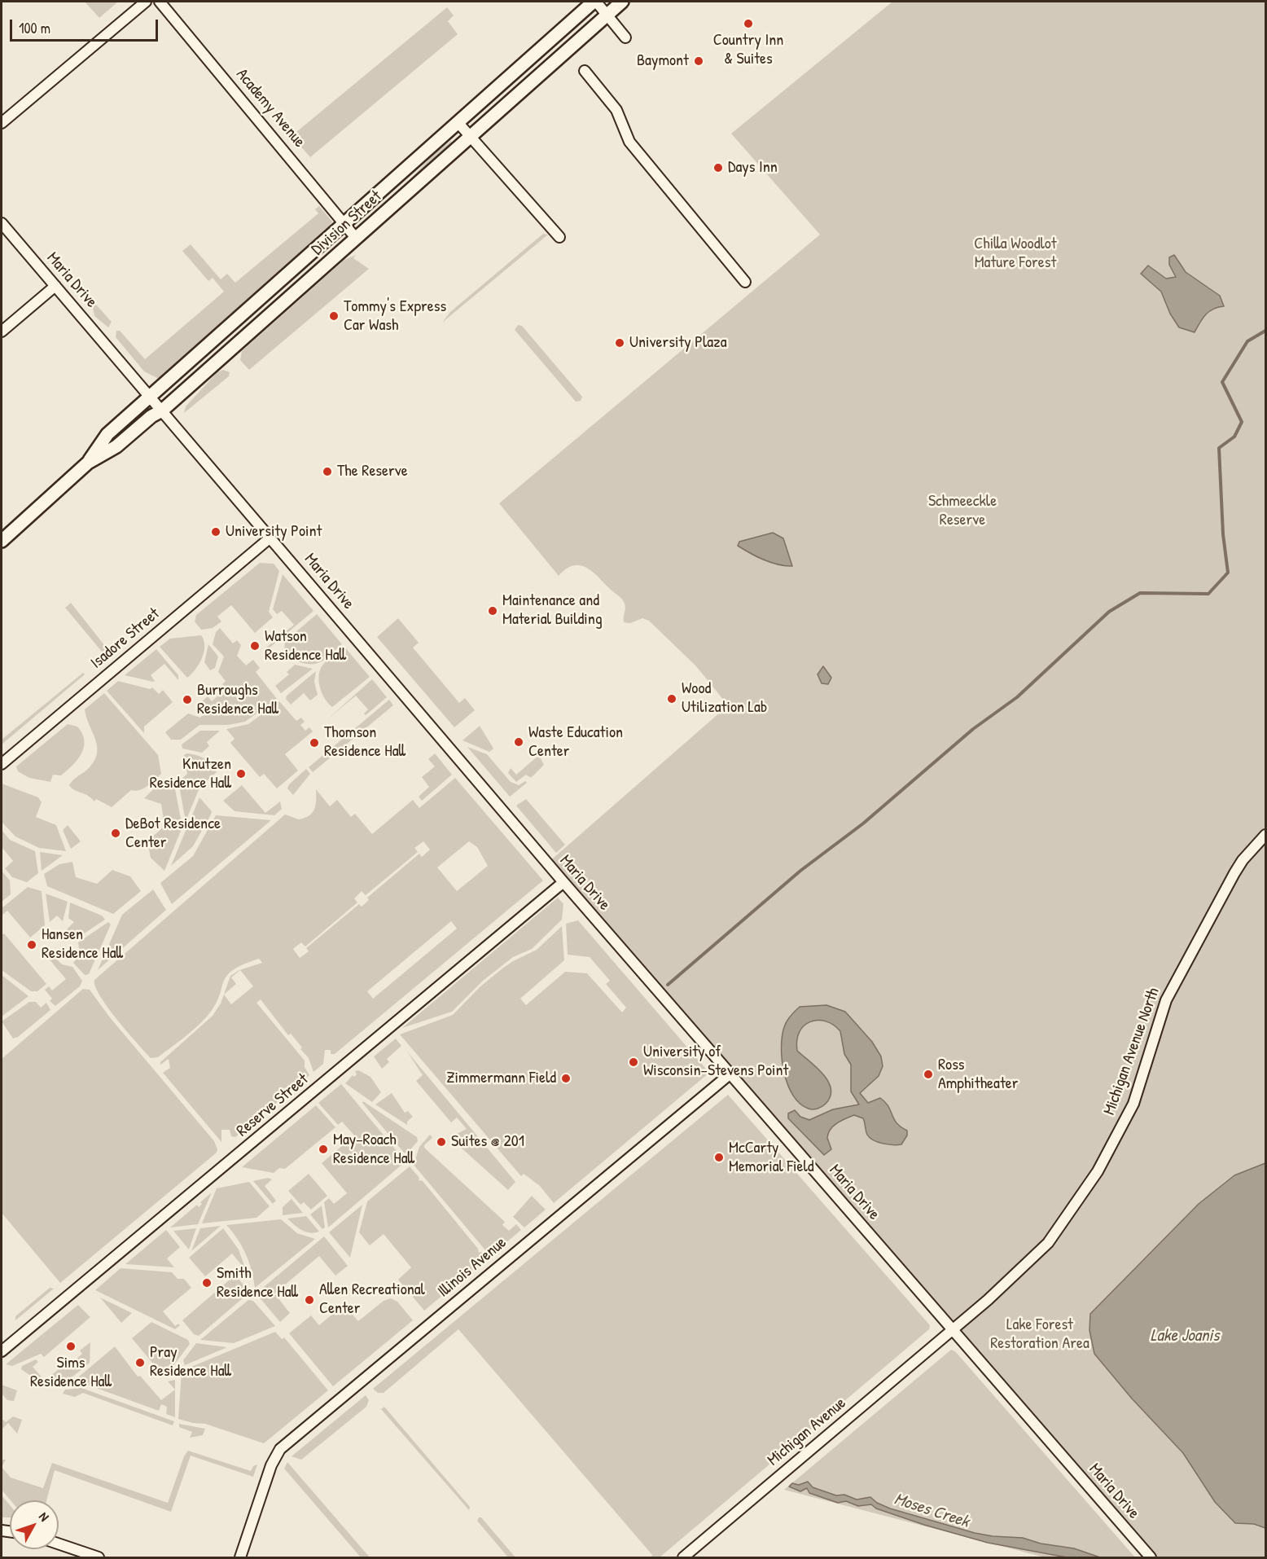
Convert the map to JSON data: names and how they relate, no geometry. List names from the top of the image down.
{
  "streets": {
    "main road": ["Division Street"],
    "street": [
      "Academy Avenue",
      "Maria Drive",
      "Isadore Street",
      "Michigan Avenue North",
      "Reserve Street",
      "Illinois Avenue",
      "Michigan Avenue"
    ]
  },
  "crossings": [
    ["Academy Avenue", "Division Street"],
    ["Division Street", "Maria Drive"],
    ["Maria Drive", "Isadore Street"],
    ["Maria Drive", "Michigan Avenue North"],
    ["Maria Drive", "Reserve Street"],
    ["Maria Drive", "Illinois Avenue"],
    ["Maria Drive", "Michigan Avenue"],
    ["Michigan Avenue North", "Michigan Avenue"]
  ],
  "water": ["Lake Joanis", "Moses Creek"],
  "parks": ["Chilla Woodlot Mature Forest", "Schmeeckle Reserve", "Lake Forest Restoration Area"],
  "places": [
    "Country Inn & Suites",
    "Baymont",
    "Days Inn",
    "Tommy's Express Car Wash",
    "University Plaza",
    "The Reserve",
    "University Point",
    "Maintenance and Material Building",
    "Watson Residence Hall",
    "Wood Utilization Lab",
    "Burroughs Residence Hall",
    "Waste Education Center",
    "Thomson Residence Hall",
    "Knutzen Residence Hall",
    "DeBot Residence Center",
    "Hansen Residence Hall",
    "University of Wisconsin–Stevens Point",
    "Ross Amphitheater",
    "Zimmermann Field",
    "Suites @ 201",
    "May–Roach Residence Hall",
    "McCarty Memorial Field",
    "Smith Residence Hall",
    "Allen Recreational Center",
    "Sims Residence Hall",
    "Pray Residence Hall"
  ],
  "scale_bar": "100 m",
  "north": "top right"
}
